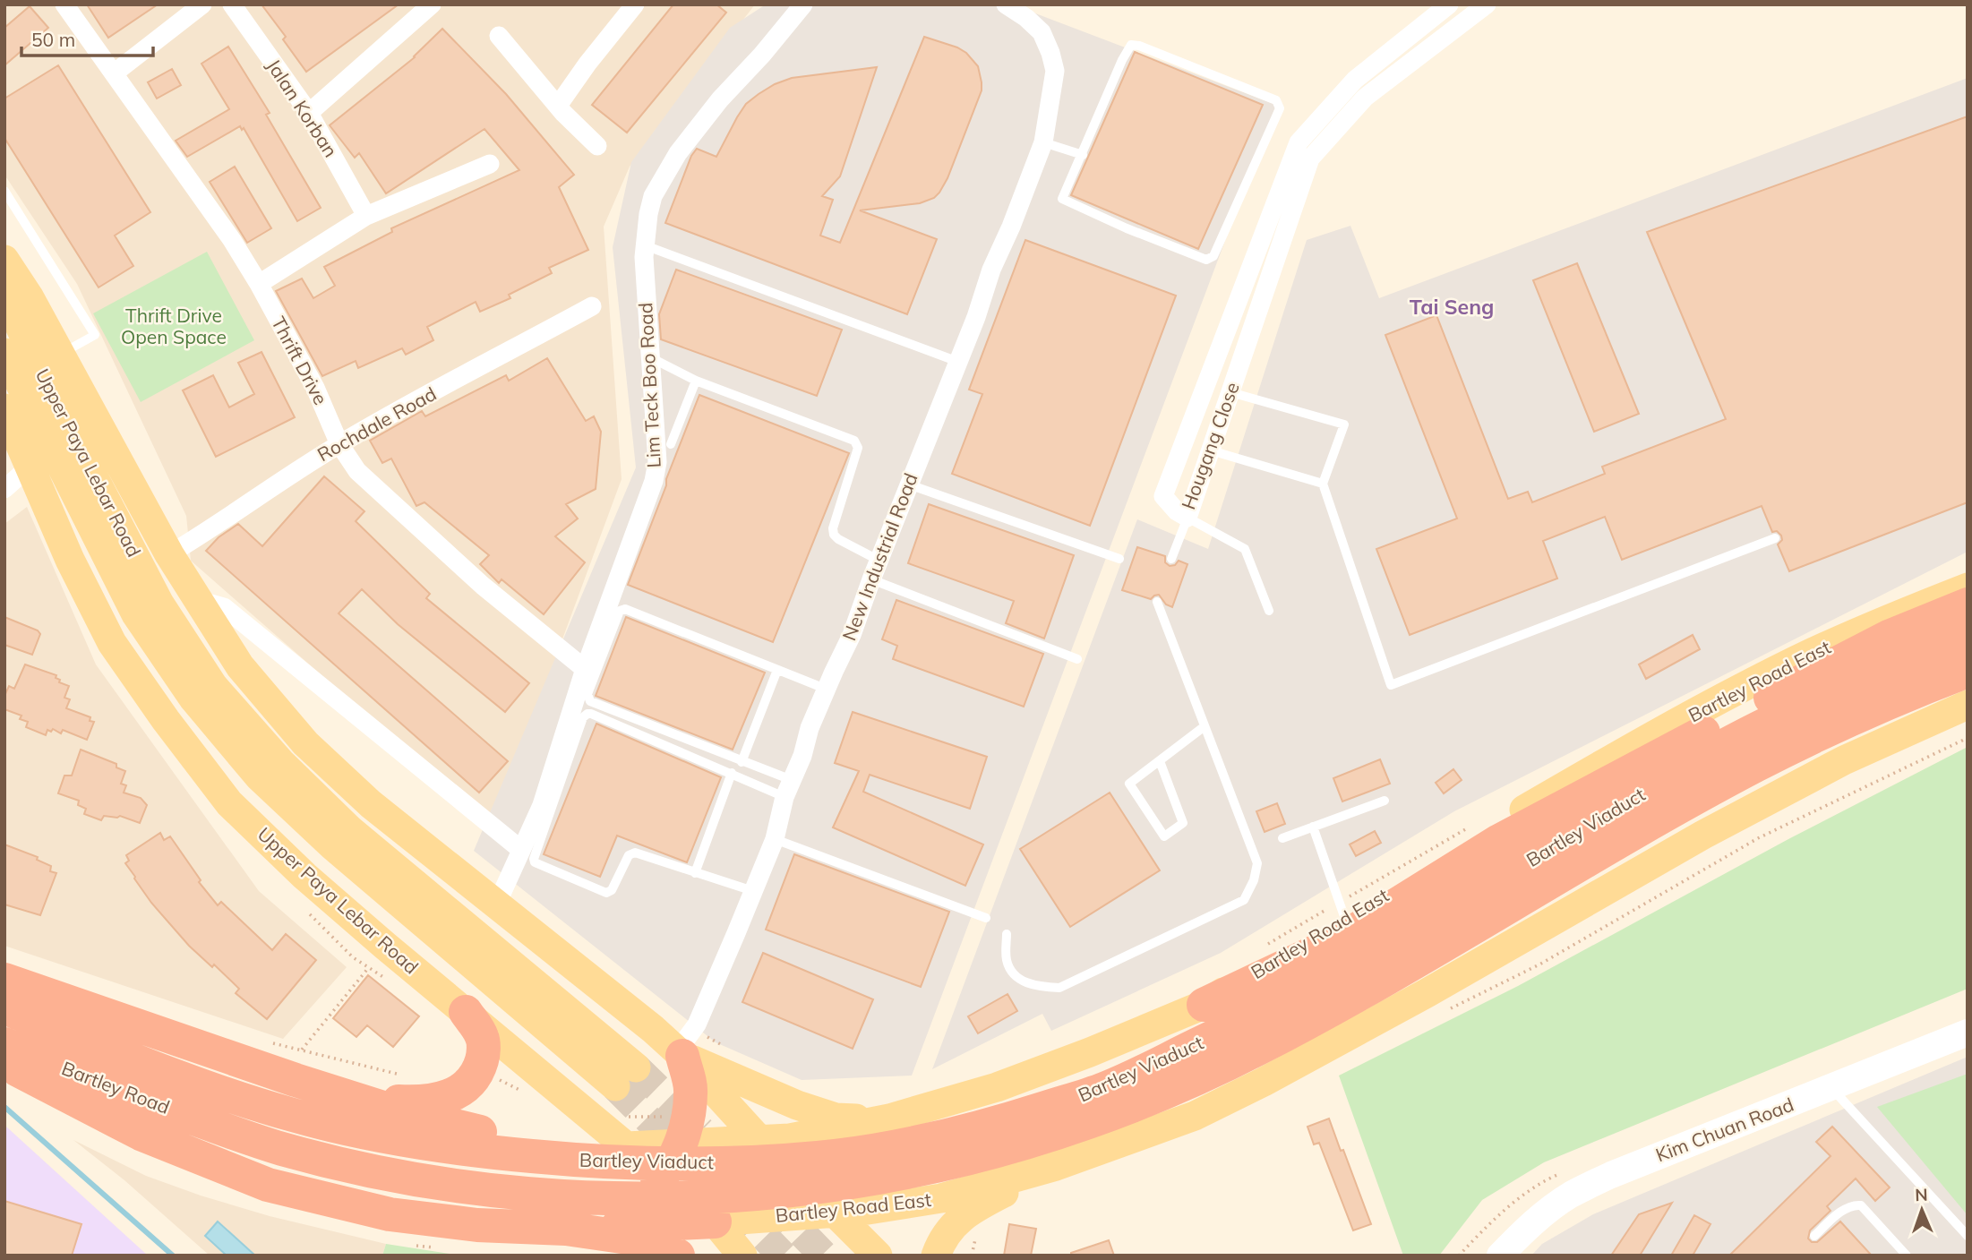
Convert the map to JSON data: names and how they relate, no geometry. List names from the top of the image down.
{
  "streets": {
    "highway": ["Bartley Viaduct", "Bartley Road"],
    "main road": ["Upper Paya Lebar Road", "Bartley Road East", "Kim Chuan Road"],
    "street": [
      "Jalan Korban",
      "Thrift Drive",
      "Lim Teck Boo Road",
      "Rochdale Road",
      "Hougang Close",
      "New Industrial Road"
    ]
  },
  "crossings": [
    ["Thrift Drive", "Lim Teck Boo Road"],
    ["Thrift Drive", "Rochdale Road"],
    ["Lim Teck Boo Road", "Upper Paya Lebar Road"],
    ["Rochdale Road", "Upper Paya Lebar Road"],
    ["Upper Paya Lebar Road", "New Industrial Road"],
    ["Upper Paya Lebar Road", "Bartley Road East"],
    ["Bartley Viaduct", "Bartley Road"]
  ],
  "districts": ["Tai Seng"],
  "parks": ["Thrift Drive Open Space"],
  "scale_bar": "50 m",
  "north": "top"
}
